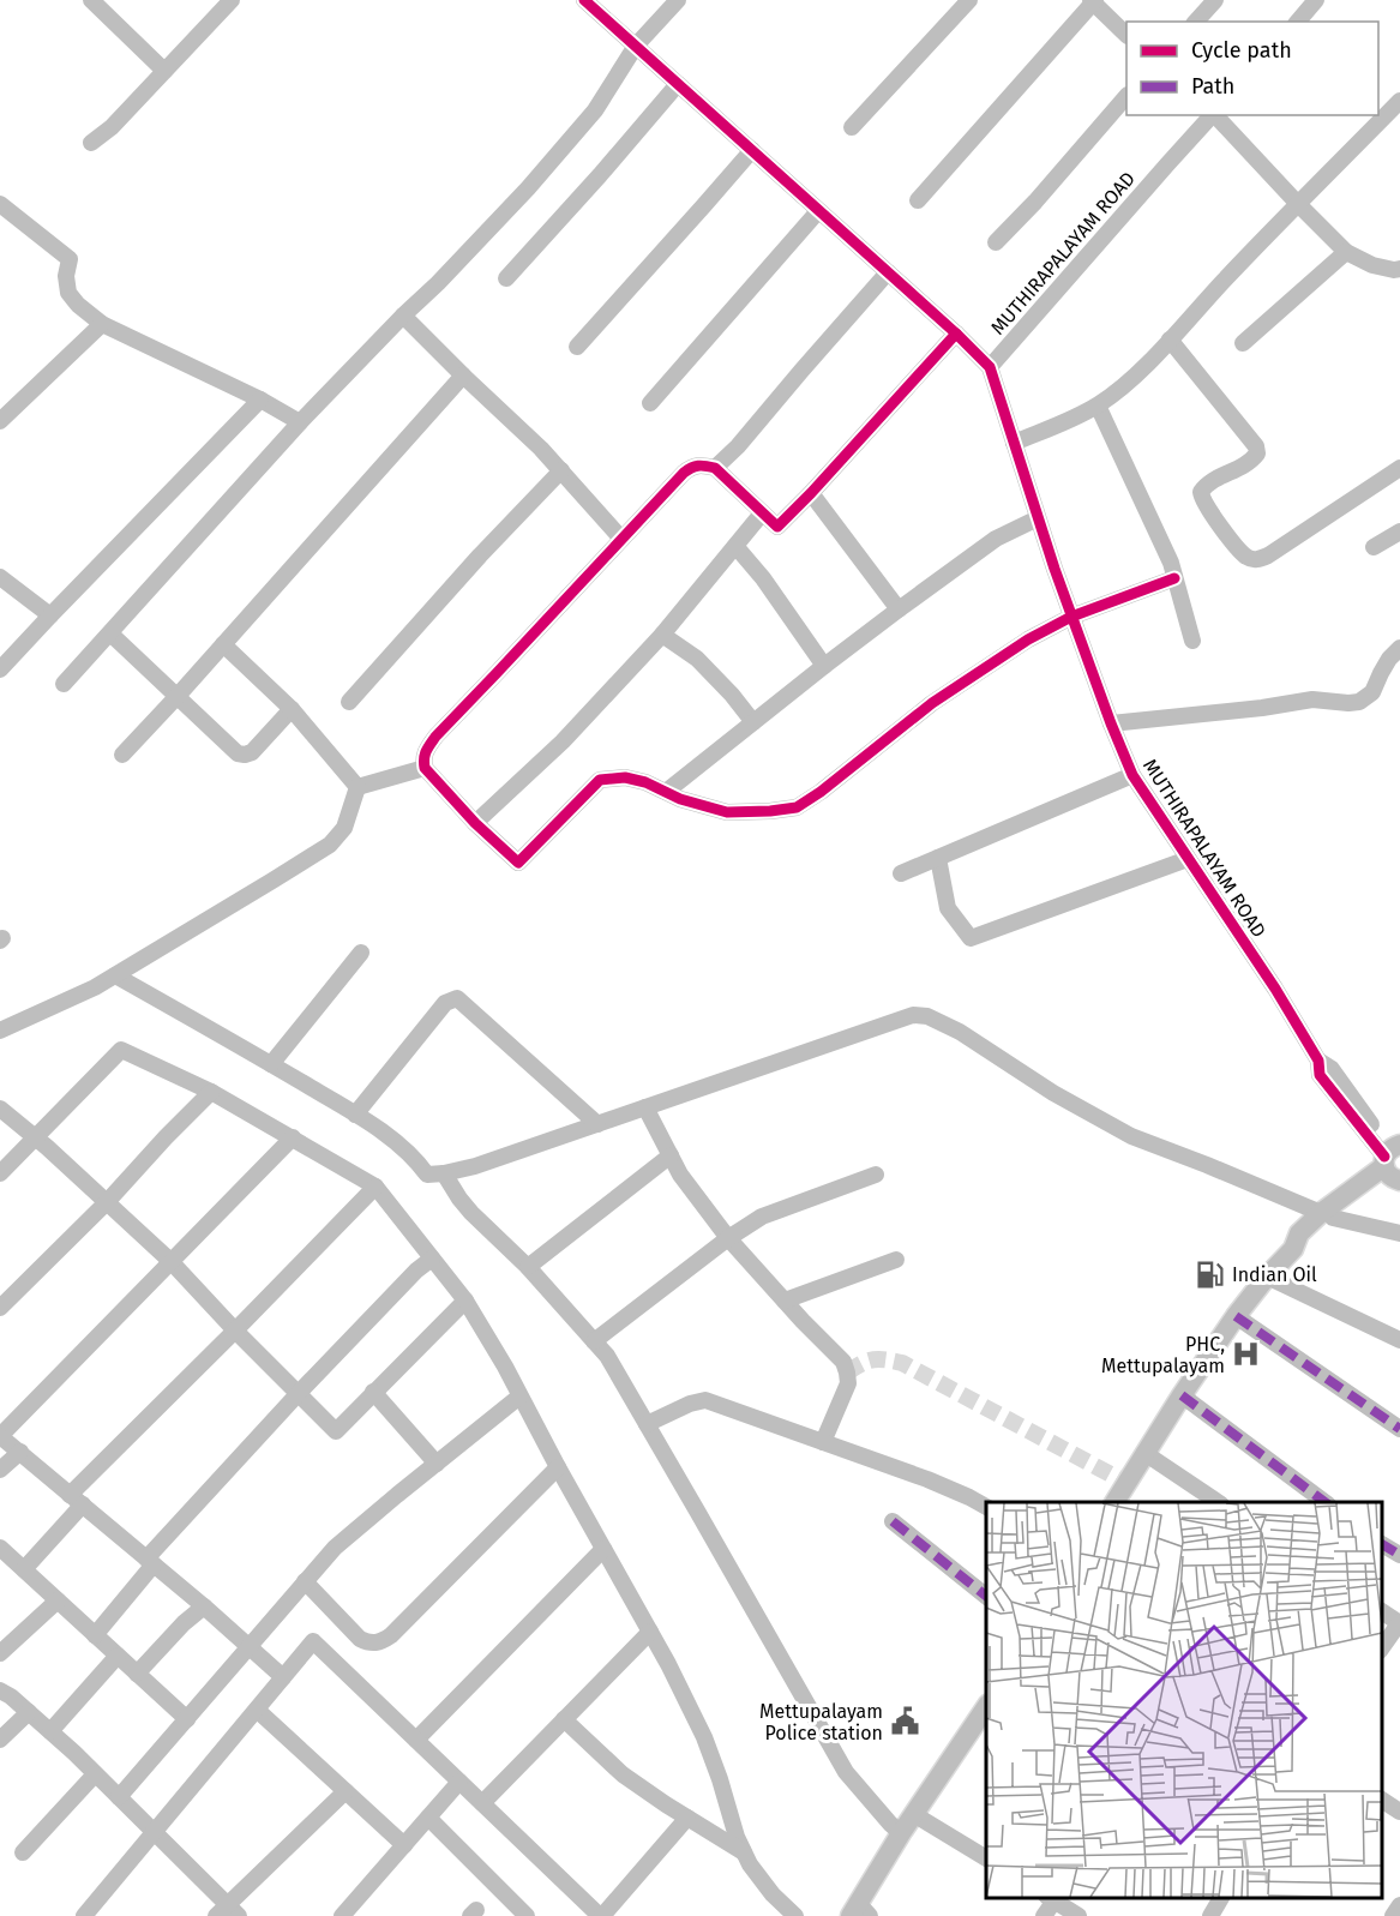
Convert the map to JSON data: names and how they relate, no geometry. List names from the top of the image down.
{
  "streets": {
    "street": ["MUTHIRAPALAYAM ROAD"]
  },
  "places": {
    "fuel station": ["Indian Oil"],
    "hospital": ["PHC, Mettupalayam"],
    "public building": ["Mettupalayam Police station"]
  },
  "legend": ["Cycle path", "Path"]
}
